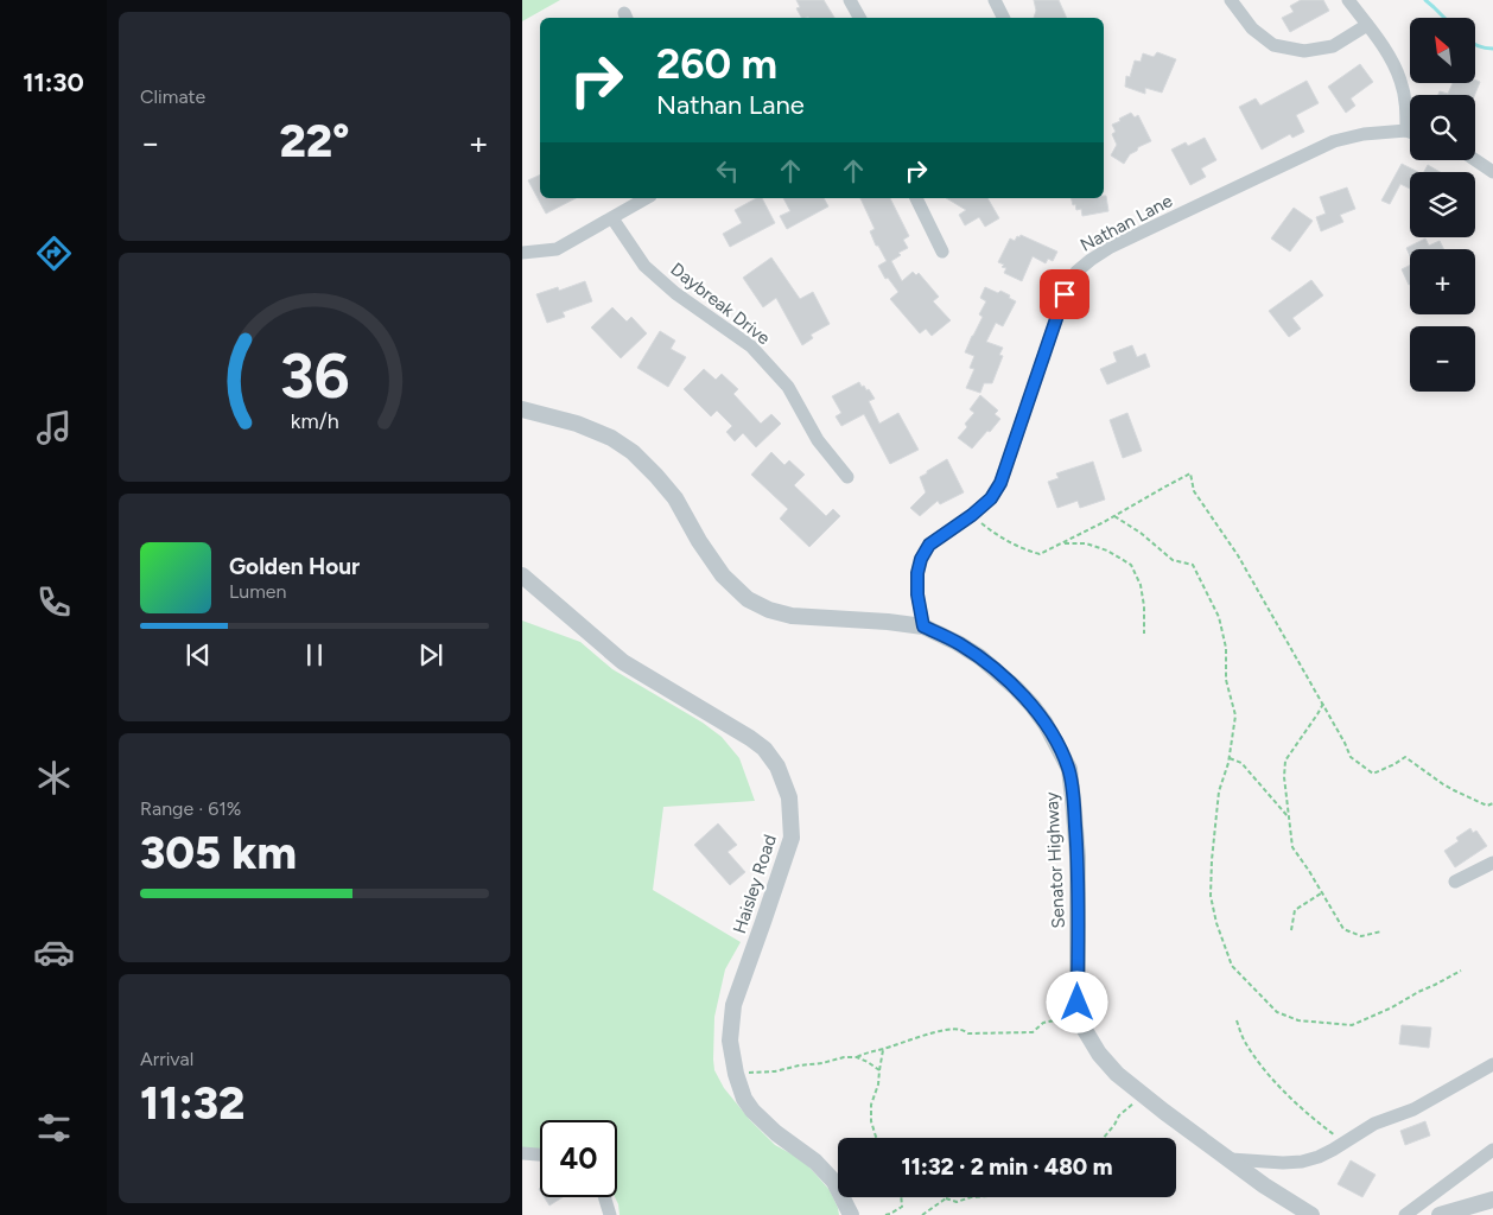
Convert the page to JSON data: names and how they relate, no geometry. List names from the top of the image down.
{
  "streets": {
    "street": [
      "Nathan Lane",
      "Daybreak Drive",
      "Senator Highway",
      "Haisley Road"
    ]
  },
  "crossings": [
    ["Nathan Lane", "Senator Highway"]
  ],
  "north": "top left",
  "page": {
    "tabs": "11:30",
    "tile": [
      "Climate",
      ["Range · 61%", "305 km"],
      ["Arrival", "11:32"]
    ],
    "map_buttons": ["+", "−"],
    "turn": ["260 m", "Nathan Lane"],
    "heat": ["−", "22°", "+"],
    "song": ["Golden Hour", "Lumen"],
    "limit": "40",
    "trip": "11:32 · 2 min · 480 m",
    "gauge": ["36", "km/h"]
  }
}
